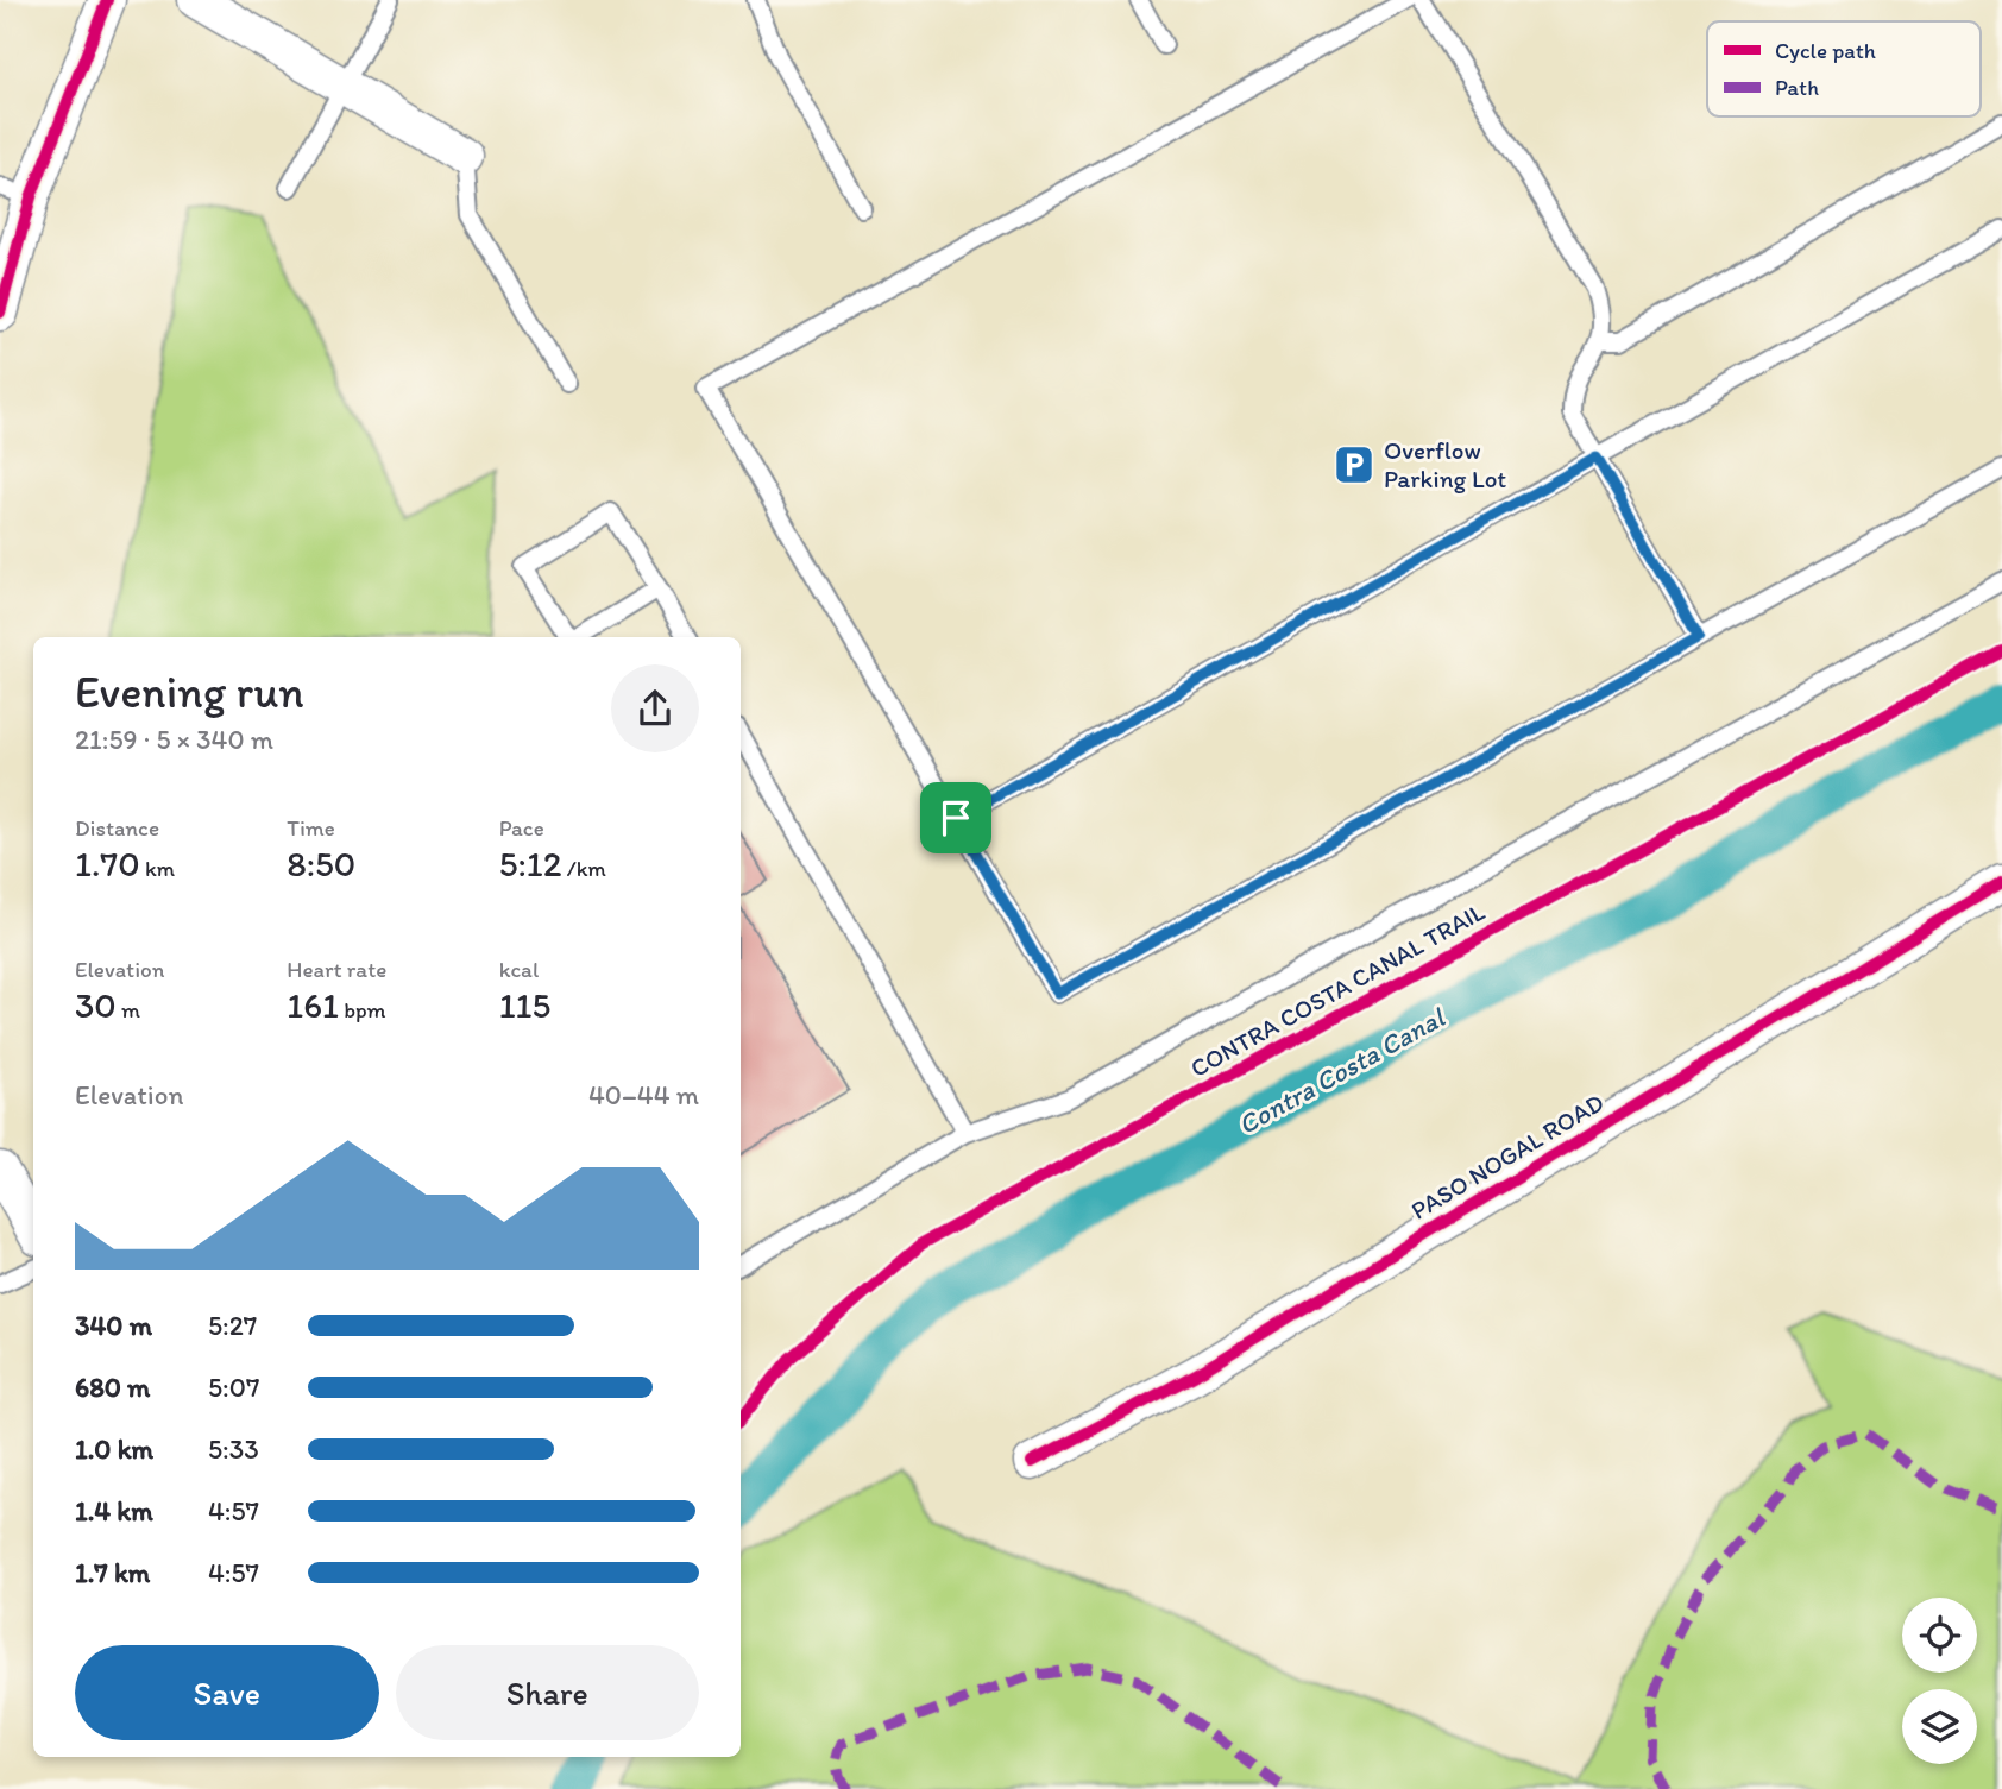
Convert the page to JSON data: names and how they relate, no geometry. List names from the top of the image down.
{
  "streets": {
    "street": ["PASO NOGAL ROAD"],
    "cycle path": ["CONTRA COSTA CANAL TRAIL"]
  },
  "water": ["Contra Costa Canal"],
  "places": {
    "parking": ["Overflow Parking Lot"]
  },
  "legend": ["Cycle path", "Path"],
  "page": {
    "heading": ["Evening run", "21:59 · 5 × 340 m"],
    "stats": [
      ["Distance", "1.70 km"],
      ["Time", "8:50"],
      ["Pace", "5:12 /km"],
      ["Elevation", "30 m"],
      ["Heart rate", "161 bpm"],
      ["kcal", "115"]
    ],
    "chart": ["Elevation", "40–44 m"],
    "list": [
      {
        "name": "340 m",
        "note": "5:27"
      },
      {
        "name": "680 m",
        "note": "5:07"
      },
      {
        "name": "1.0 km",
        "note": "5:33"
      },
      {
        "name": "1.4 km",
        "note": "4:57"
      },
      {
        "name": "1.7 km",
        "note": "4:57"
      }
    ],
    "buttons": ["Save", "Share"]
  }
}
